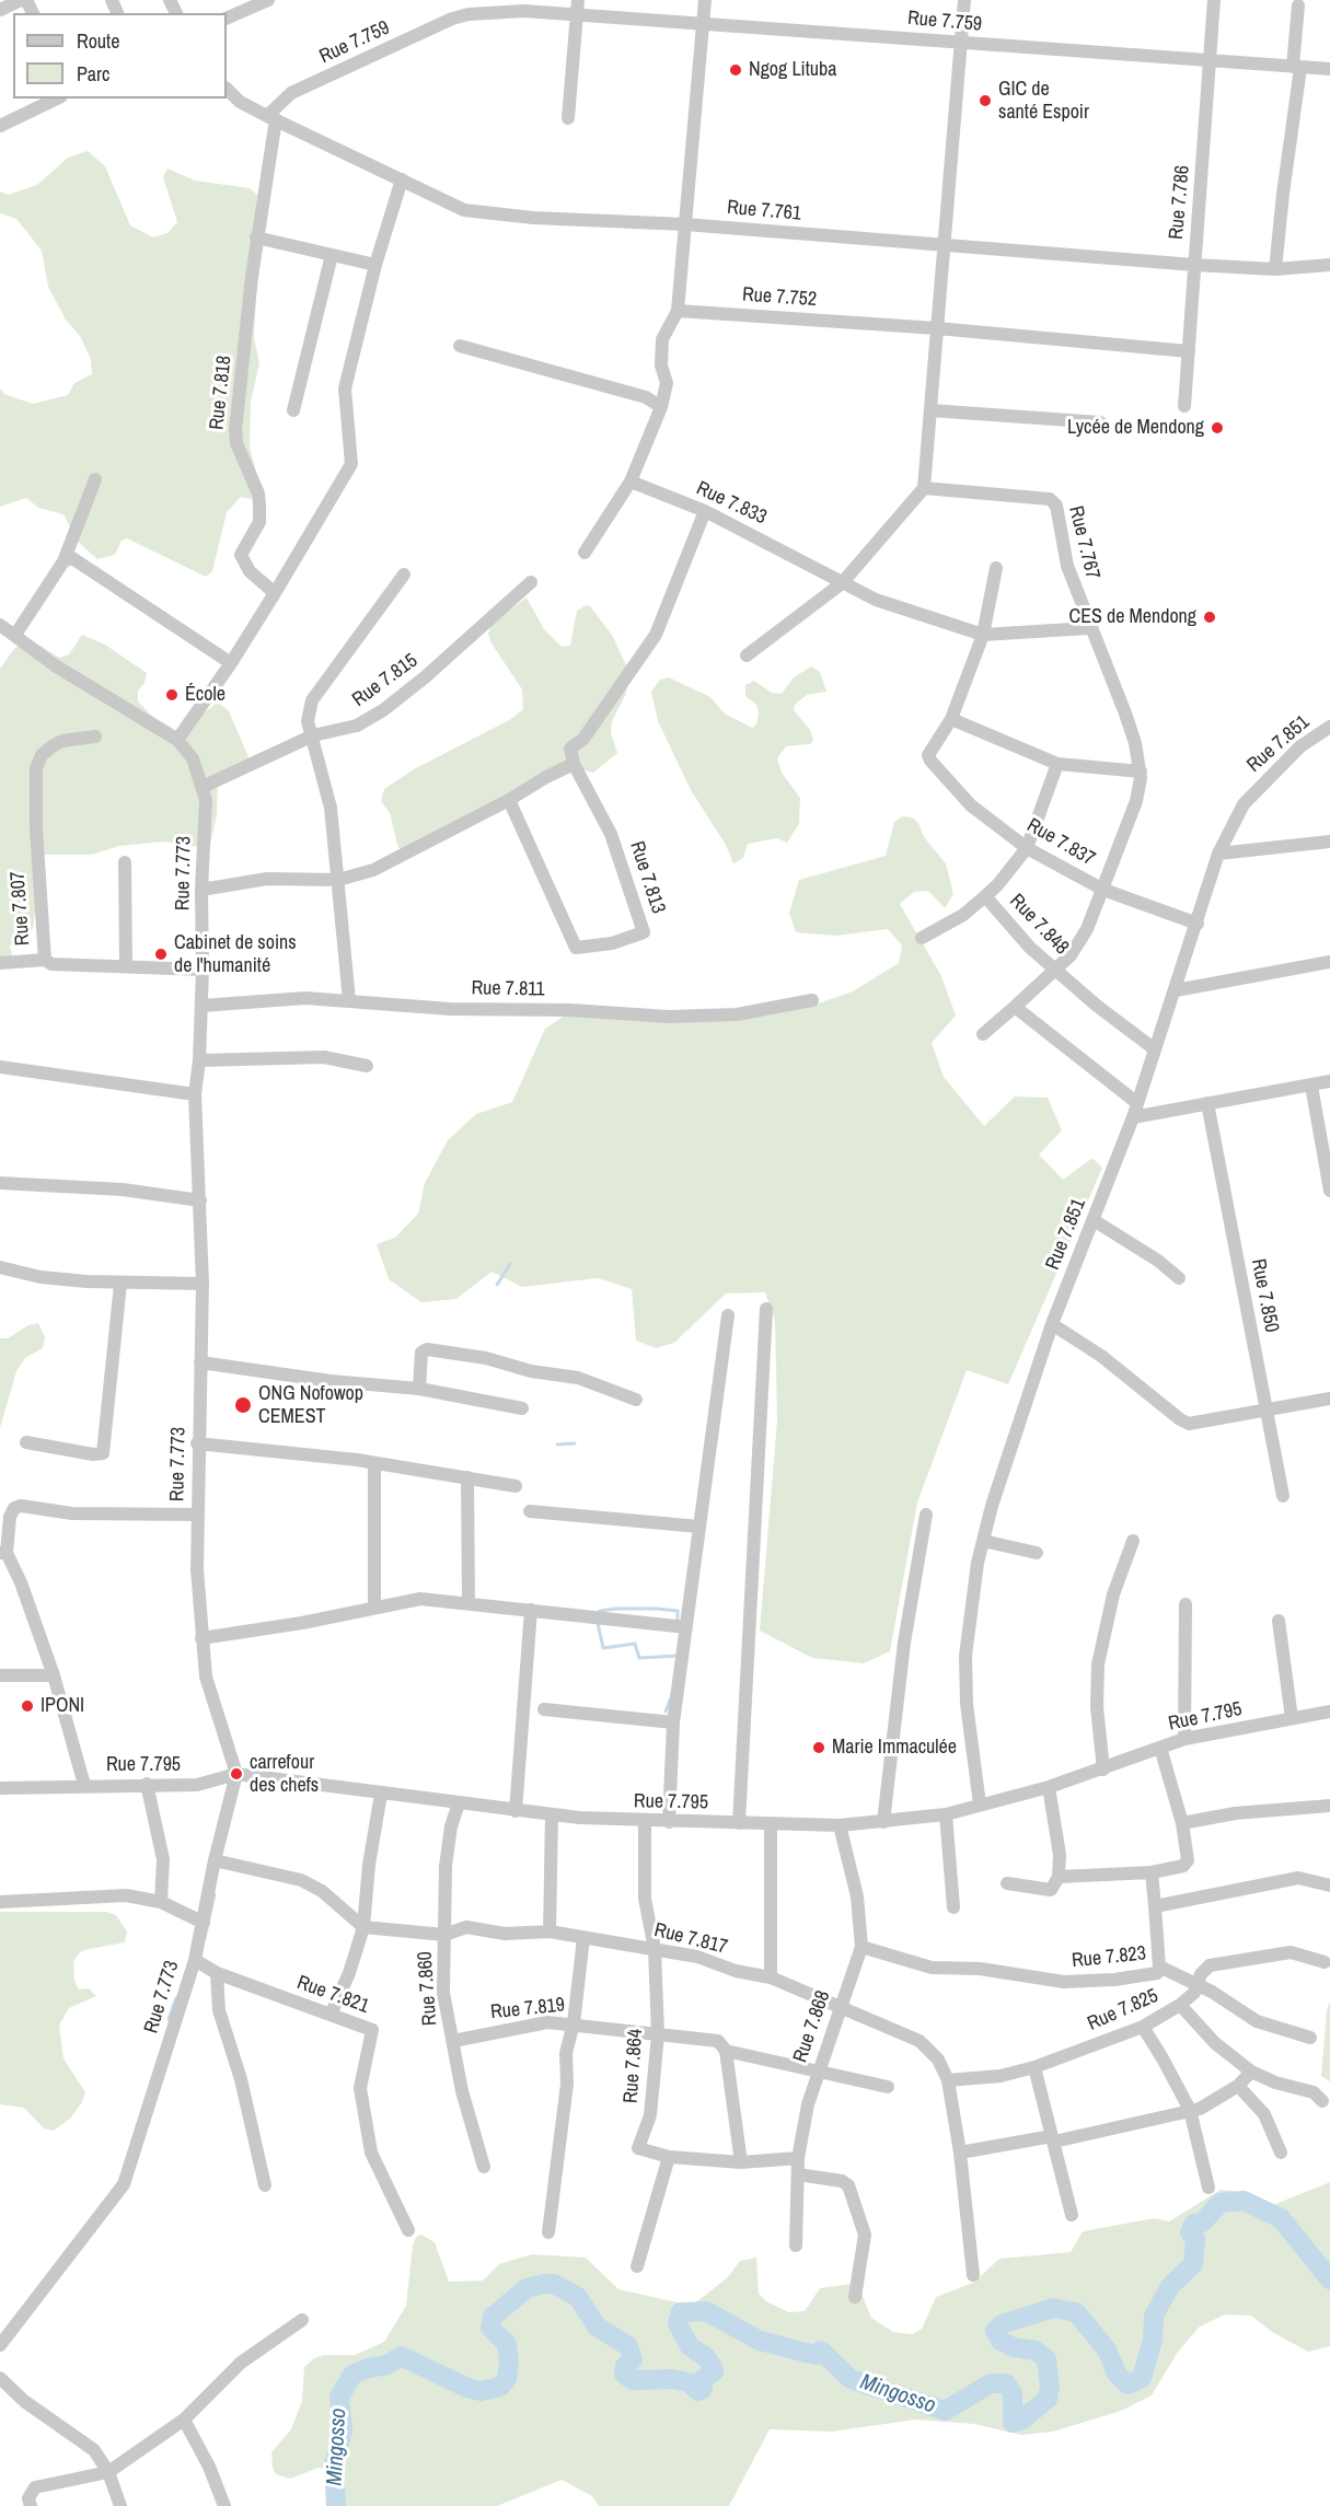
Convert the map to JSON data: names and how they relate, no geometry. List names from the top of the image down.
{
  "streets": {
    "street": [
      "Rue 7.759",
      "Rue 7.786",
      "Rue 7.761",
      "Rue 7.752",
      "Rue 7.818",
      "Rue 7.833",
      "Rue 7.767",
      "Rue 7.815",
      "Rue 7.851",
      "Rue 7.837",
      "Rue 7.773",
      "Rue 7.813",
      "Rue 7.807",
      "Rue 7.848",
      "Rue 7.811",
      "Rue 7.850",
      "Rue 7.795",
      "Rue 7.817",
      "Rue 7.823",
      "Rue 7.860",
      "Rue 7.821",
      "Rue 7.819",
      "Rue 7.825",
      "Rue 7.868",
      "Rue 7.864"
    ]
  },
  "crossings": [
    ["Rue 7.759", "Rue 7.786"],
    ["Rue 7.759", "Rue 7.761"],
    ["Rue 7.759", "Rue 7.818"],
    ["Rue 7.786", "Rue 7.761"],
    ["Rue 7.786", "Rue 7.752"],
    ["Rue 7.761", "Rue 7.818"],
    ["Rue 7.833", "Rue 7.767"],
    ["Rue 7.767", "Rue 7.837"],
    ["Rue 7.767", "Rue 7.848"],
    ["Rue 7.815", "Rue 7.773"],
    ["Rue 7.851", "Rue 7.837"],
    ["Rue 7.851", "Rue 7.848"],
    ["Rue 7.851", "Rue 7.795"],
    ["Rue 7.837", "Rue 7.848"],
    ["Rue 7.773", "Rue 7.807"],
    ["Rue 7.773", "Rue 7.811"],
    ["Rue 7.773", "Rue 7.795"],
    ["Rue 7.773", "Rue 7.821"],
    ["Rue 7.795", "Rue 7.860"],
    ["Rue 7.795", "Rue 7.868"],
    ["Rue 7.795", "Rue 7.864"],
    ["Rue 7.817", "Rue 7.860"],
    ["Rue 7.817", "Rue 7.825"],
    ["Rue 7.817", "Rue 7.868"],
    ["Rue 7.817", "Rue 7.864"],
    ["Rue 7.823", "Rue 7.868"],
    ["Rue 7.860", "Rue 7.819"],
    ["Rue 7.819", "Rue 7.868"],
    ["Rue 7.819", "Rue 7.864"],
    ["Rue 7.868", "Rue 7.864"]
  ],
  "water": ["Mingosso"],
  "places": [
    "Ngog Lituba",
    "GIC de santé Espoir",
    "Lycée de Mendong",
    "CES de Mendong",
    "École",
    "Cabinet de soins de l'humanité",
    "ONG Nofowop CEMEST",
    "IPONI",
    "Marie Immaculée",
    "carrefour des chefs"
  ],
  "legend": ["Route", "Parc"]
}
